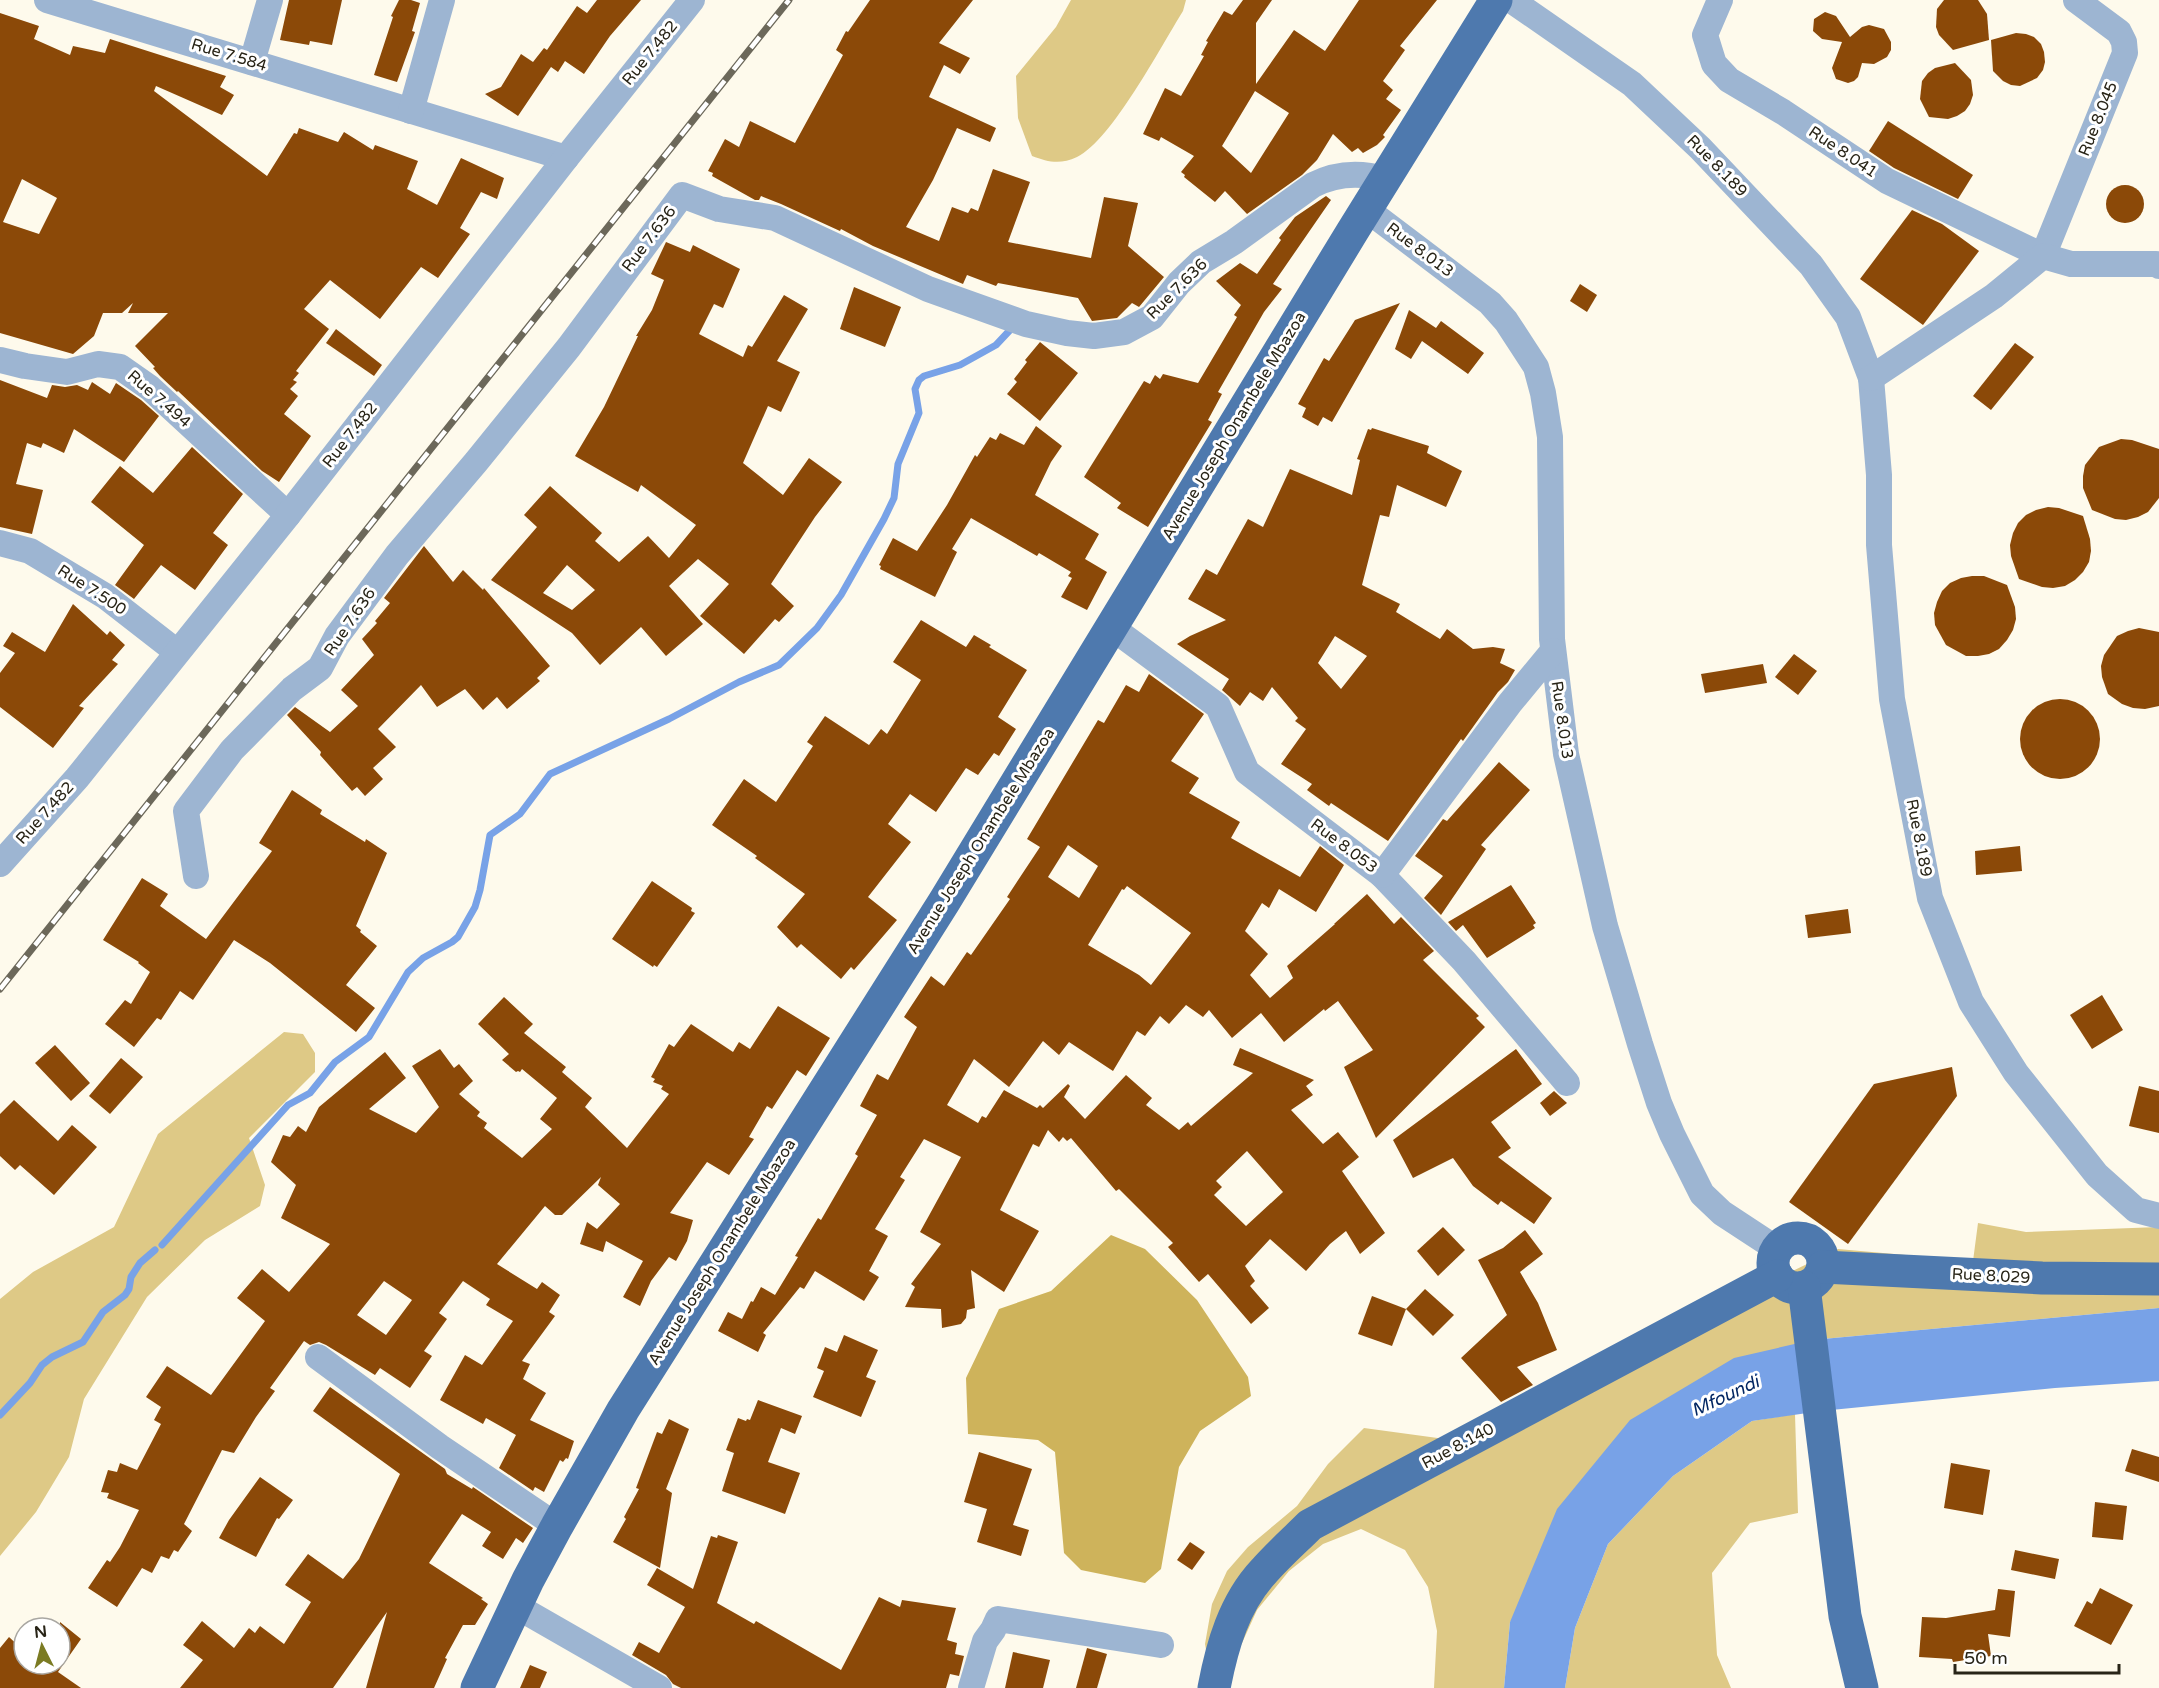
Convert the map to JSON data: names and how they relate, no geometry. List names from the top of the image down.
{
  "streets": {
    "main road": ["Avenue Joseph Onambele Mbazoa", "Rue 8.029", "Rue 8.140"],
    "street": [
      "Rue 7.482",
      "Rue 7.584",
      "Rue 8.045",
      "Rue 8.041",
      "Rue 8.189",
      "Rue 7.636",
      "Rue 8.013",
      "Rue 7.494",
      "Rue 7.500",
      "Rue 8.053"
    ]
  },
  "crossings": [
    ["Rue 7.482", "Rue 7.584"],
    ["Rue 7.482", "Rue 7.494"],
    ["Rue 7.482", "Rue 7.500"],
    ["Rue 8.045", "Rue 8.041"],
    ["Rue 7.636", "Avenue Joseph Onambele Mbazoa"],
    ["Rue 8.013", "Avenue Joseph Onambele Mbazoa"],
    ["Rue 8.013", "Rue 8.029"],
    ["Rue 8.013", "Rue 8.140"],
    ["Avenue Joseph Onambele Mbazoa", "Rue 8.053"],
    ["Rue 8.029", "Rue 8.140"]
  ],
  "water": ["Mfoundi"],
  "scale_bar": "50 m",
  "north": "top"
}
